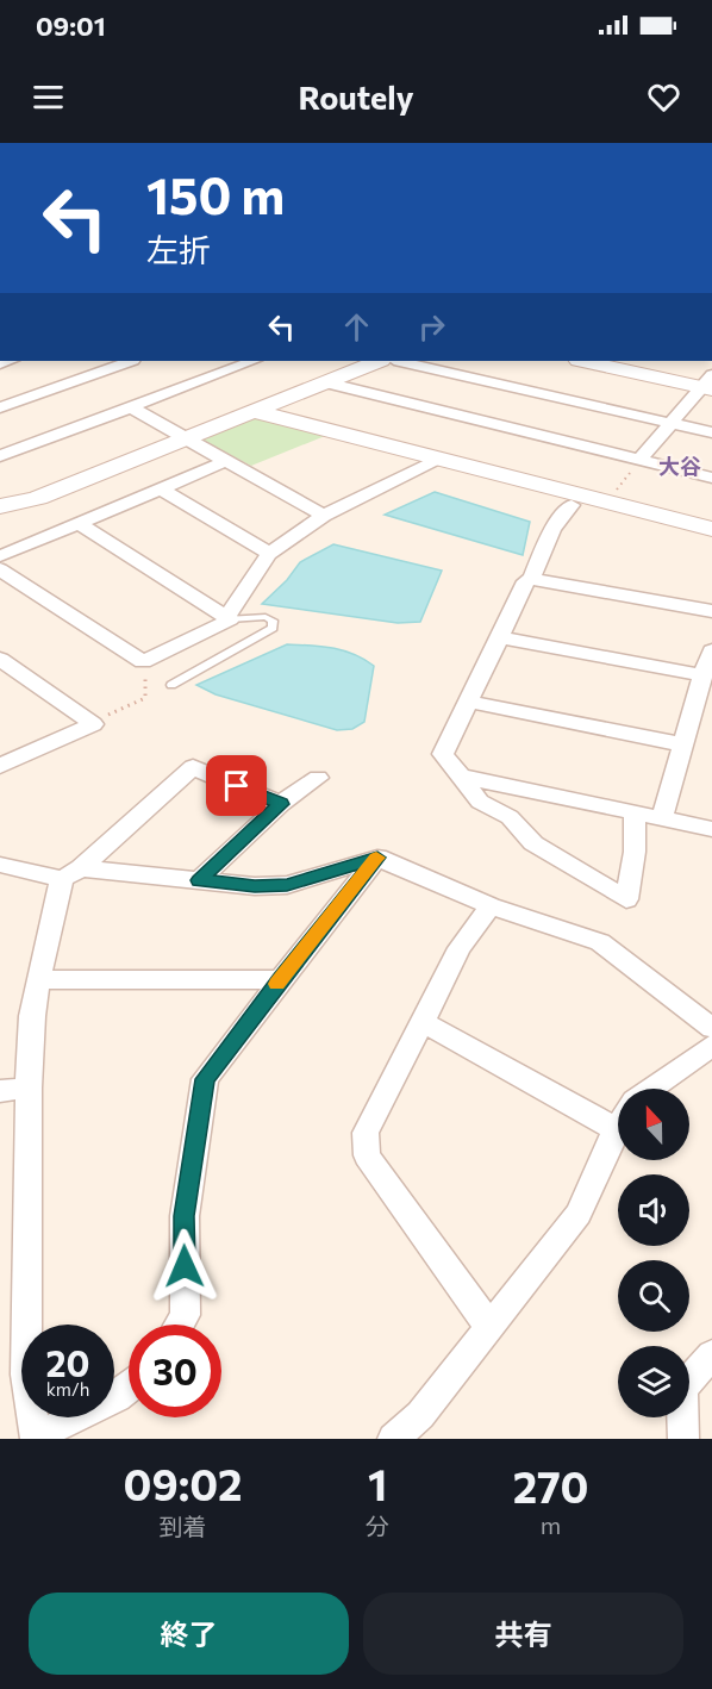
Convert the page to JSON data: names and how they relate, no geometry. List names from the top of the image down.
{
  "districts": ["大谷"],
  "north": "top",
  "page": {
    "status": "09:01",
    "header": "Routely",
    "turn": ["150 m", "左折"],
    "speed": "20 km/h",
    "limit": "30",
    "eta": [
      "09:02",
      "到着",
      "1",
      "分",
      "270",
      "m"
    ],
    "buttons": ["終了", "共有"]
  }
}
